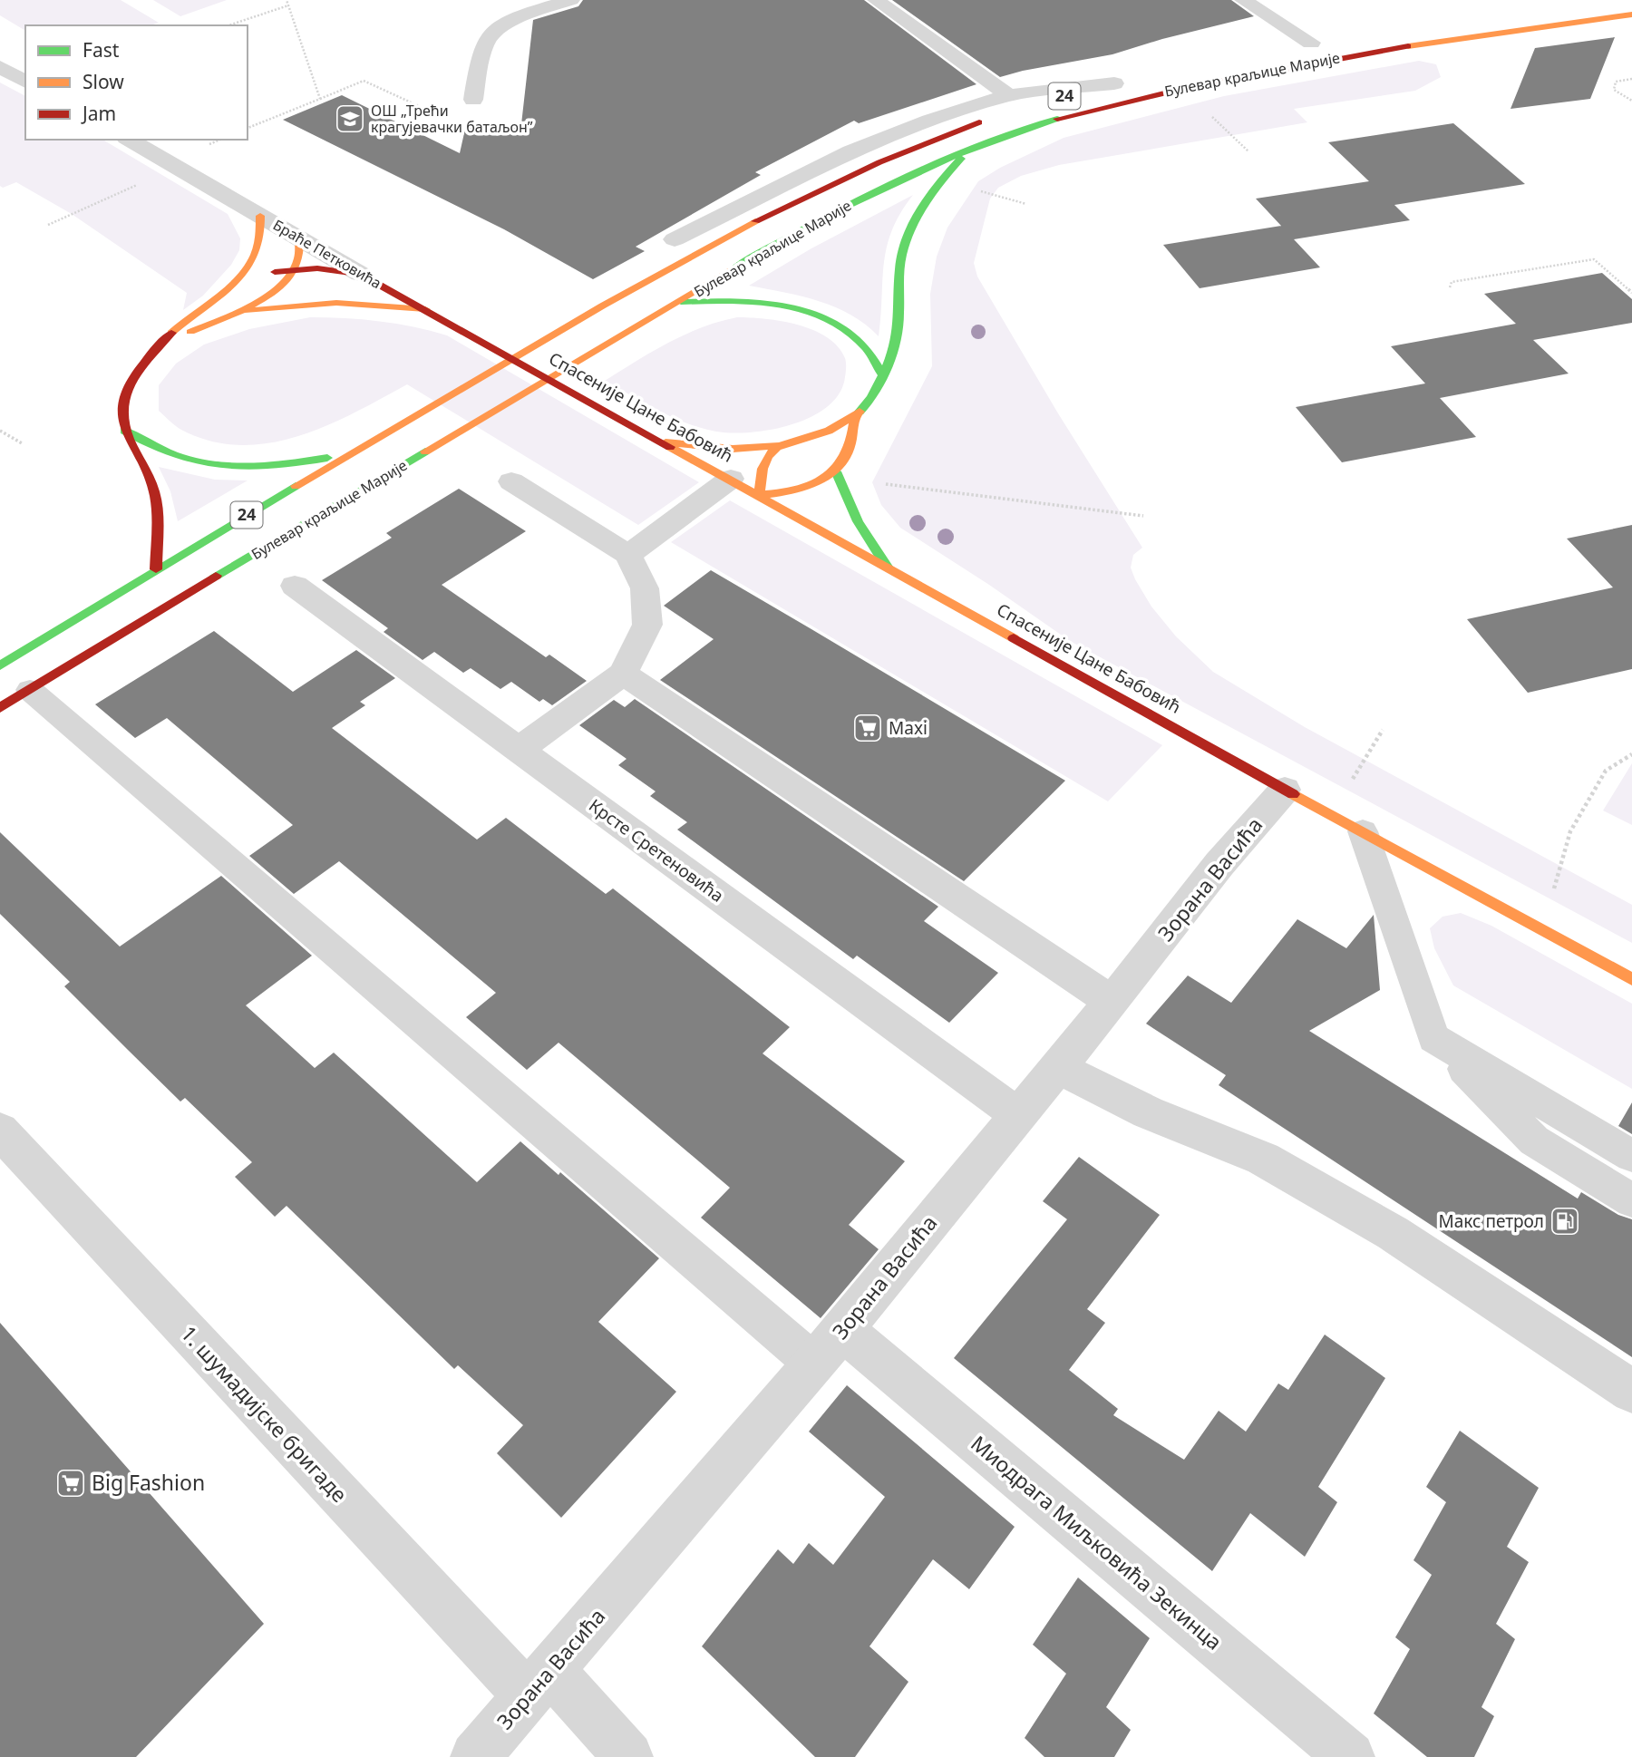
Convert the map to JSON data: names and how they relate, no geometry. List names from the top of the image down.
{
  "streets": {
    "main road": [
      "Булевар краљице Марије",
      "24",
      "Браће Петковића",
      "Спасеније Цане Бабовић"
    ],
    "street": [
      "Крсте Сретеновића",
      "Зорана Васића",
      "1. шумадијске бригаде",
      "Миодрага Миљковића Зекинца"
    ]
  },
  "crossings": [
    ["Браће Петковића", "Спасеније Цане Бабовић"],
    ["Спасеније Цане Бабовић", "Зорана Васића"],
    ["Крсте Сретеновића", "Зорана Васића"],
    ["Зорана Васића", "1. шумадијске бригаде"],
    ["Зорана Васића", "Миодрага Миљковића Зекинца"]
  ],
  "places": {
    "school or university": ["ОШ „Трећи крагујевачки батаљон”"],
    "supermarket": ["Maxi", "Big Fashion"],
    "fuel station": ["Макс петрол"]
  },
  "legend": ["Fast", "Slow", "Jam"]
}
